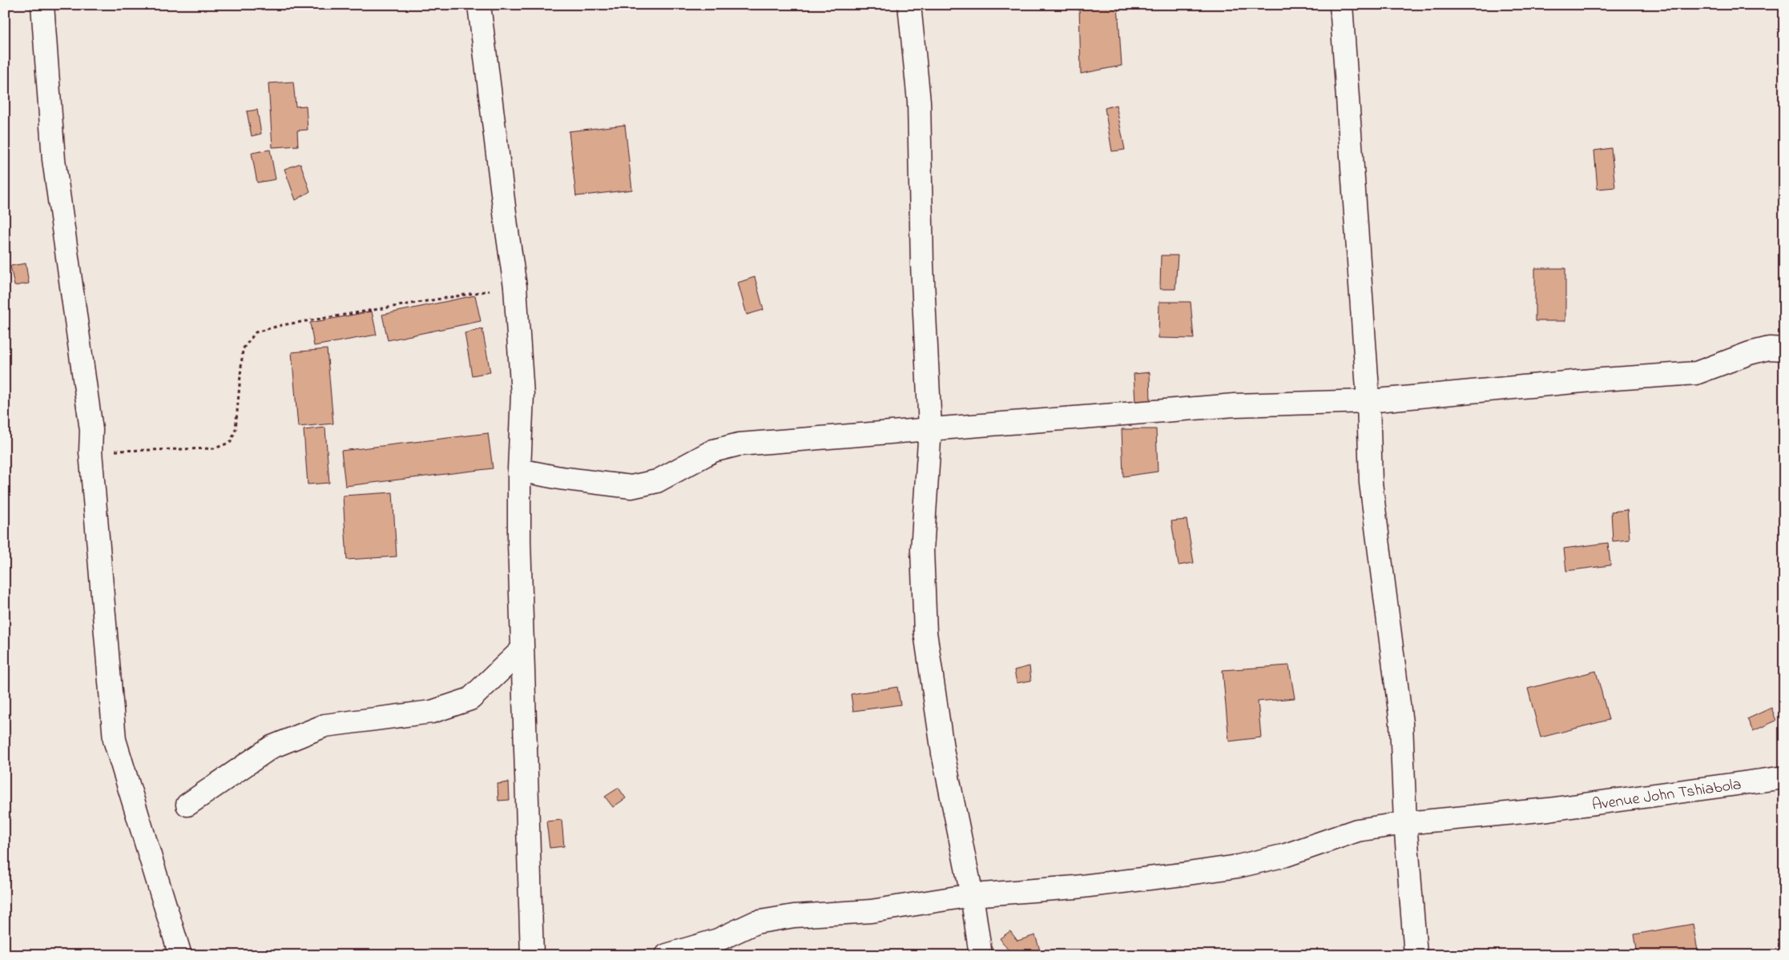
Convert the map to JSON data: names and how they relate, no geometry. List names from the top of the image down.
{
  "streets": {
    "street": ["Avenue John Tshiabola"]
  }
}
